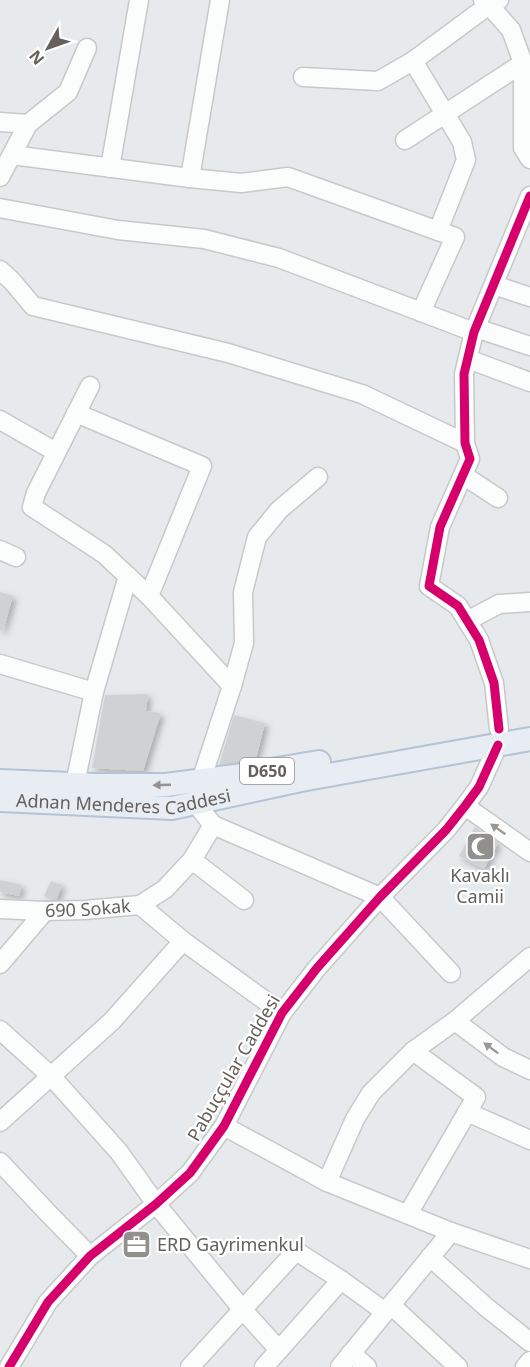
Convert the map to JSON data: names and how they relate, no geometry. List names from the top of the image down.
{
  "streets": {
    "main road": ["D650", "Adnan Menderes Caddesi"],
    "street": ["690 Sokak", "Pabuççular Caddesi"]
  },
  "crossings": [
    ["Adnan Menderes Caddesi", "Pabuççular Caddesi"]
  ],
  "places": {
    "mosque": ["Kavaklı Camii"],
    "office": ["ERD Gayrimenkul"]
  },
  "north": "bottom left"
}
